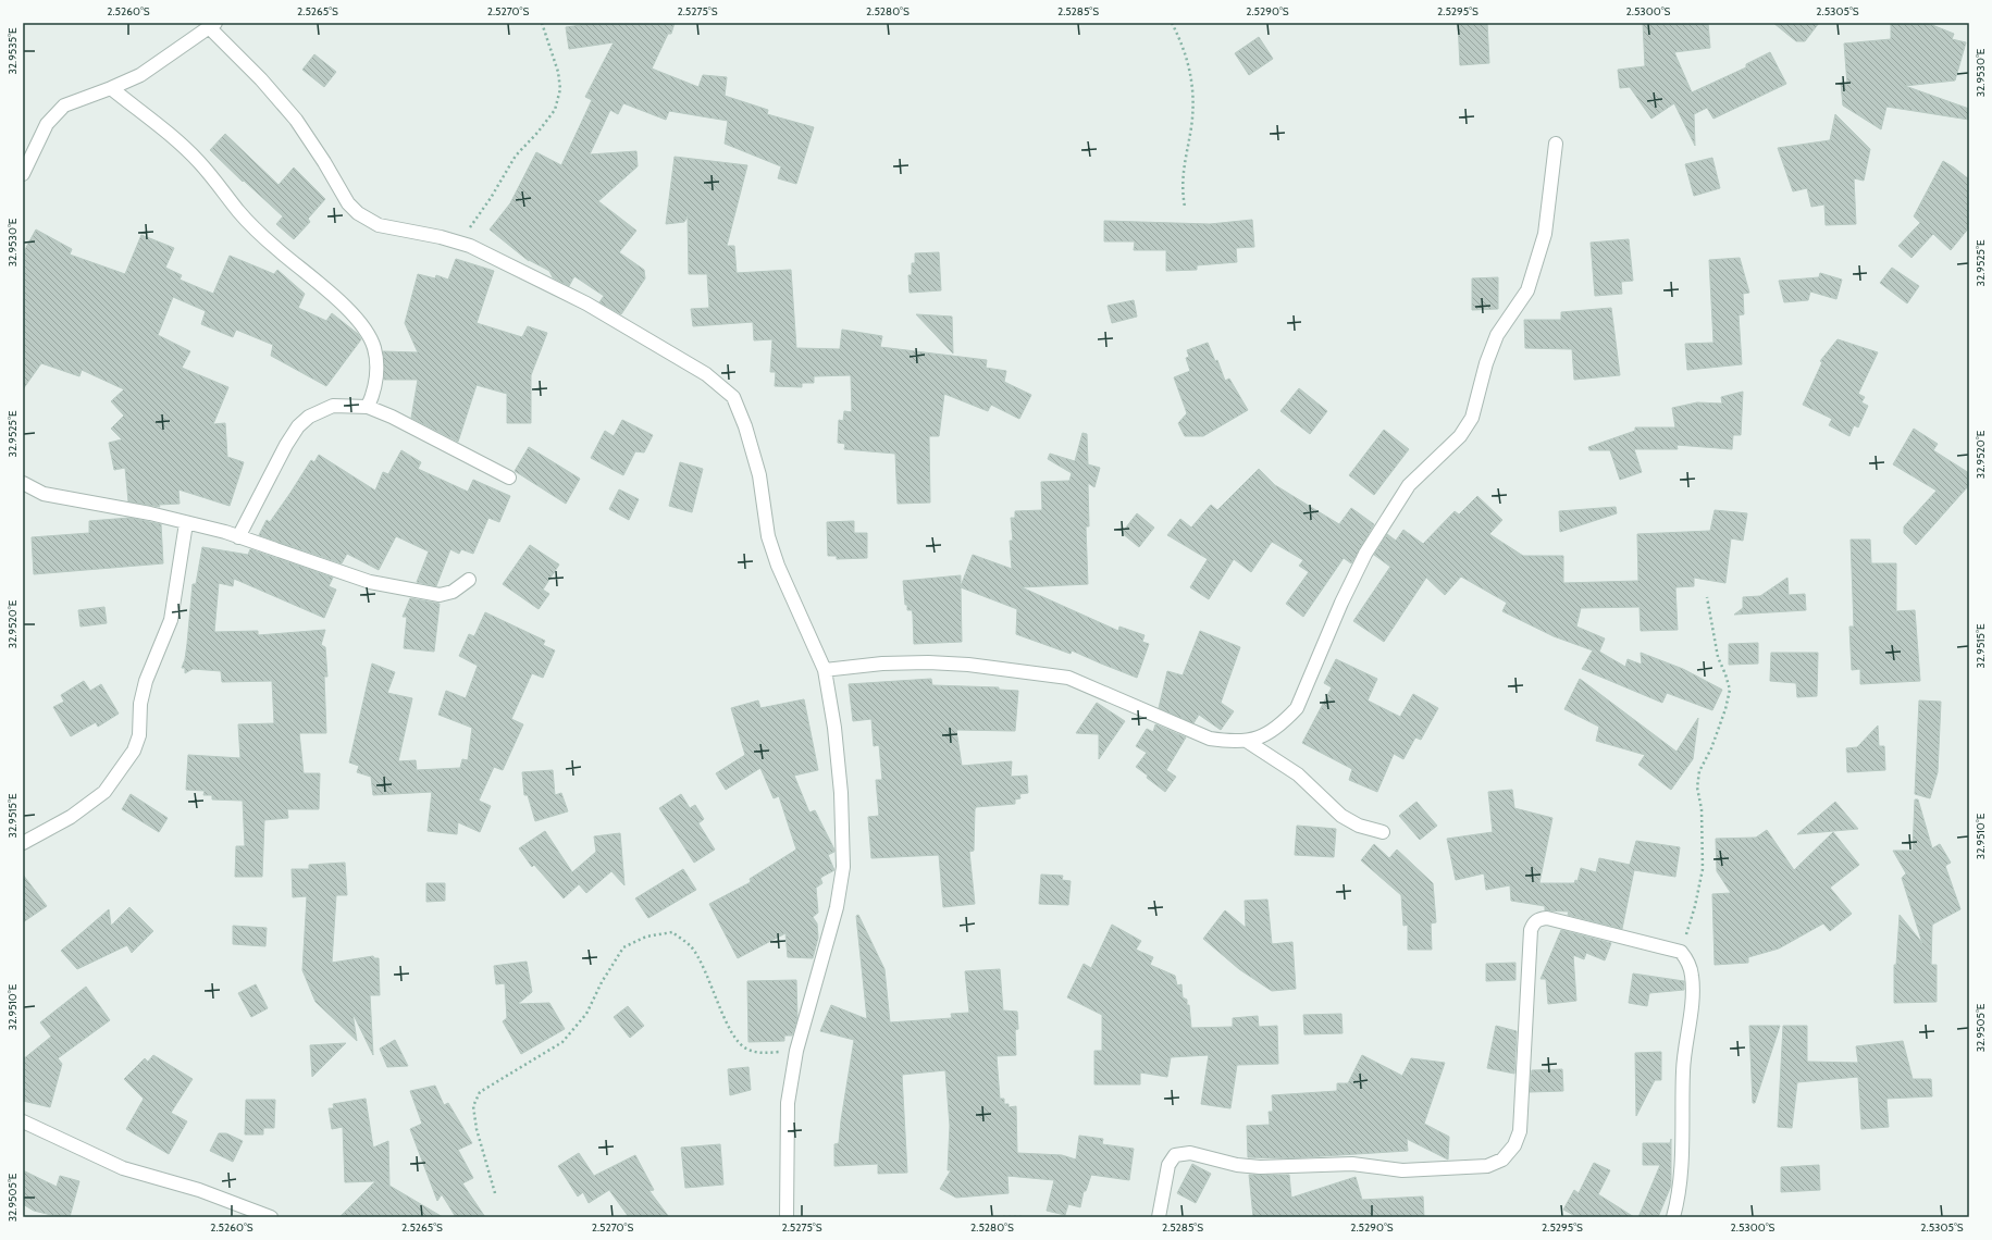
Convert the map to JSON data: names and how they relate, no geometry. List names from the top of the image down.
{
  "coordinates": [
    "2.5260°S",
    "2.5265°S",
    "2.5270°S",
    "2.5275°S",
    "2.5280°S",
    "2.5285°S",
    "2.5290°S",
    "2.5295°S",
    "2.5300°S",
    "2.5305°S",
    "32.9535°E",
    "32.9530°E",
    "32.9525°E",
    "32.9520°E",
    "32.9515°E",
    "32.9510°E",
    "32.9505°E"
  ]
}
